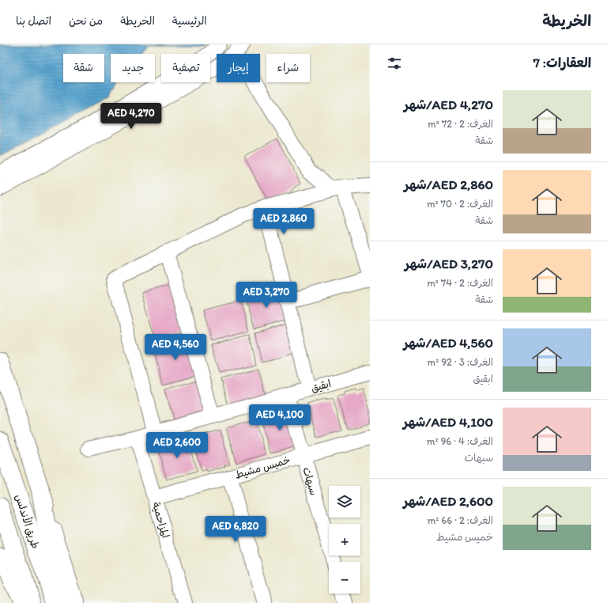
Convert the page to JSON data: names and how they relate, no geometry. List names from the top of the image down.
{
  "streets": {
    "main road": ["طريق الأندلس"],
    "street": [
      "ابقيق",
      "خميس مشيط",
      "سبهات",
      "المزاحمية"
    ]
  },
  "crossings": [
    ["ابقيق", "سبهات"],
    ["ابقيق", "المزاحمية"],
    ["خميس مشيط", "سبهات"],
    ["خميس مشيط", "المزاحمية"]
  ],
  "page": {
    "header": "الخريطة",
    "nav": [
      "الرئيسية",
      "الخريطة",
      "من نحن",
      "اتصل بنا"
    ],
    "heading": "العقارات: 7",
    "chip": [
      "شراء",
      "إيجار",
      "تصفية",
      "جديد",
      "شقة"
    ],
    "list": [
      {
        "name": "AED 4,270/شهر",
        "note": "الغرف: 2 · 72 m² · شقة"
      },
      {
        "name": "AED 2,860/شهر",
        "note": "الغرف: 2 · 70 m² · شقة"
      },
      {
        "name": "AED 3,270/شهر",
        "note": "الغرف: 2 · 74 m² · شقة"
      },
      {
        "name": "AED 4,560/شهر",
        "note": "الغرف: 3 · 92 m² · ابقيق"
      },
      {
        "name": "AED 4,100/شهر",
        "note": "الغرف: 4 · 96 m² · سبهات"
      },
      {
        "name": "AED 2,600/شهر",
        "note": "الغرف: 2 · 66 m² · خميس مشيط"
      }
    ],
    "price": [
      "AED 4,270",
      "AED 2,860",
      "AED 3,270",
      "AED 4,560",
      "AED 4,100",
      "AED 2,600",
      "AED 6,820"
    ],
    "map_buttons": ["+", "−"]
  }
}
